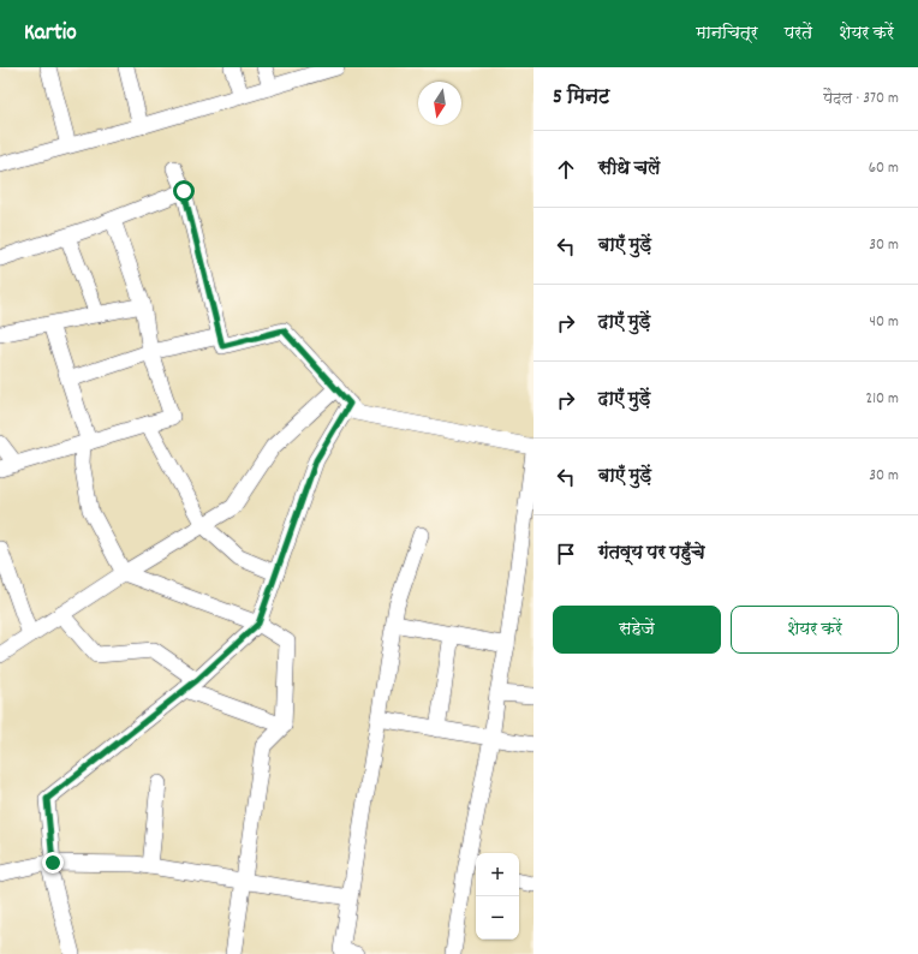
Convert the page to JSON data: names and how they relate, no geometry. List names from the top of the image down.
{
  "north": "bottom",
  "page": {
    "header": "Kartio",
    "nav": ["मानचित्र", "परतें", "शेयर करें"],
    "heading": ["5 मिनट", "पैदल · 370 m"],
    "list": [
      ["सीधे चलें", "60 m"],
      ["बाएँ मुड़ें", "30 m"],
      ["दाएँ मुड़ें", "40 m"],
      ["दाएँ मुड़ें", "210 m"],
      ["बाएँ मुड़ें", "30 m"],
      "गंतव्य पर पहुँचे"
    ],
    "buttons": ["सहेजें", "शेयर करें"],
    "map_buttons": ["+", "−"]
  }
}
